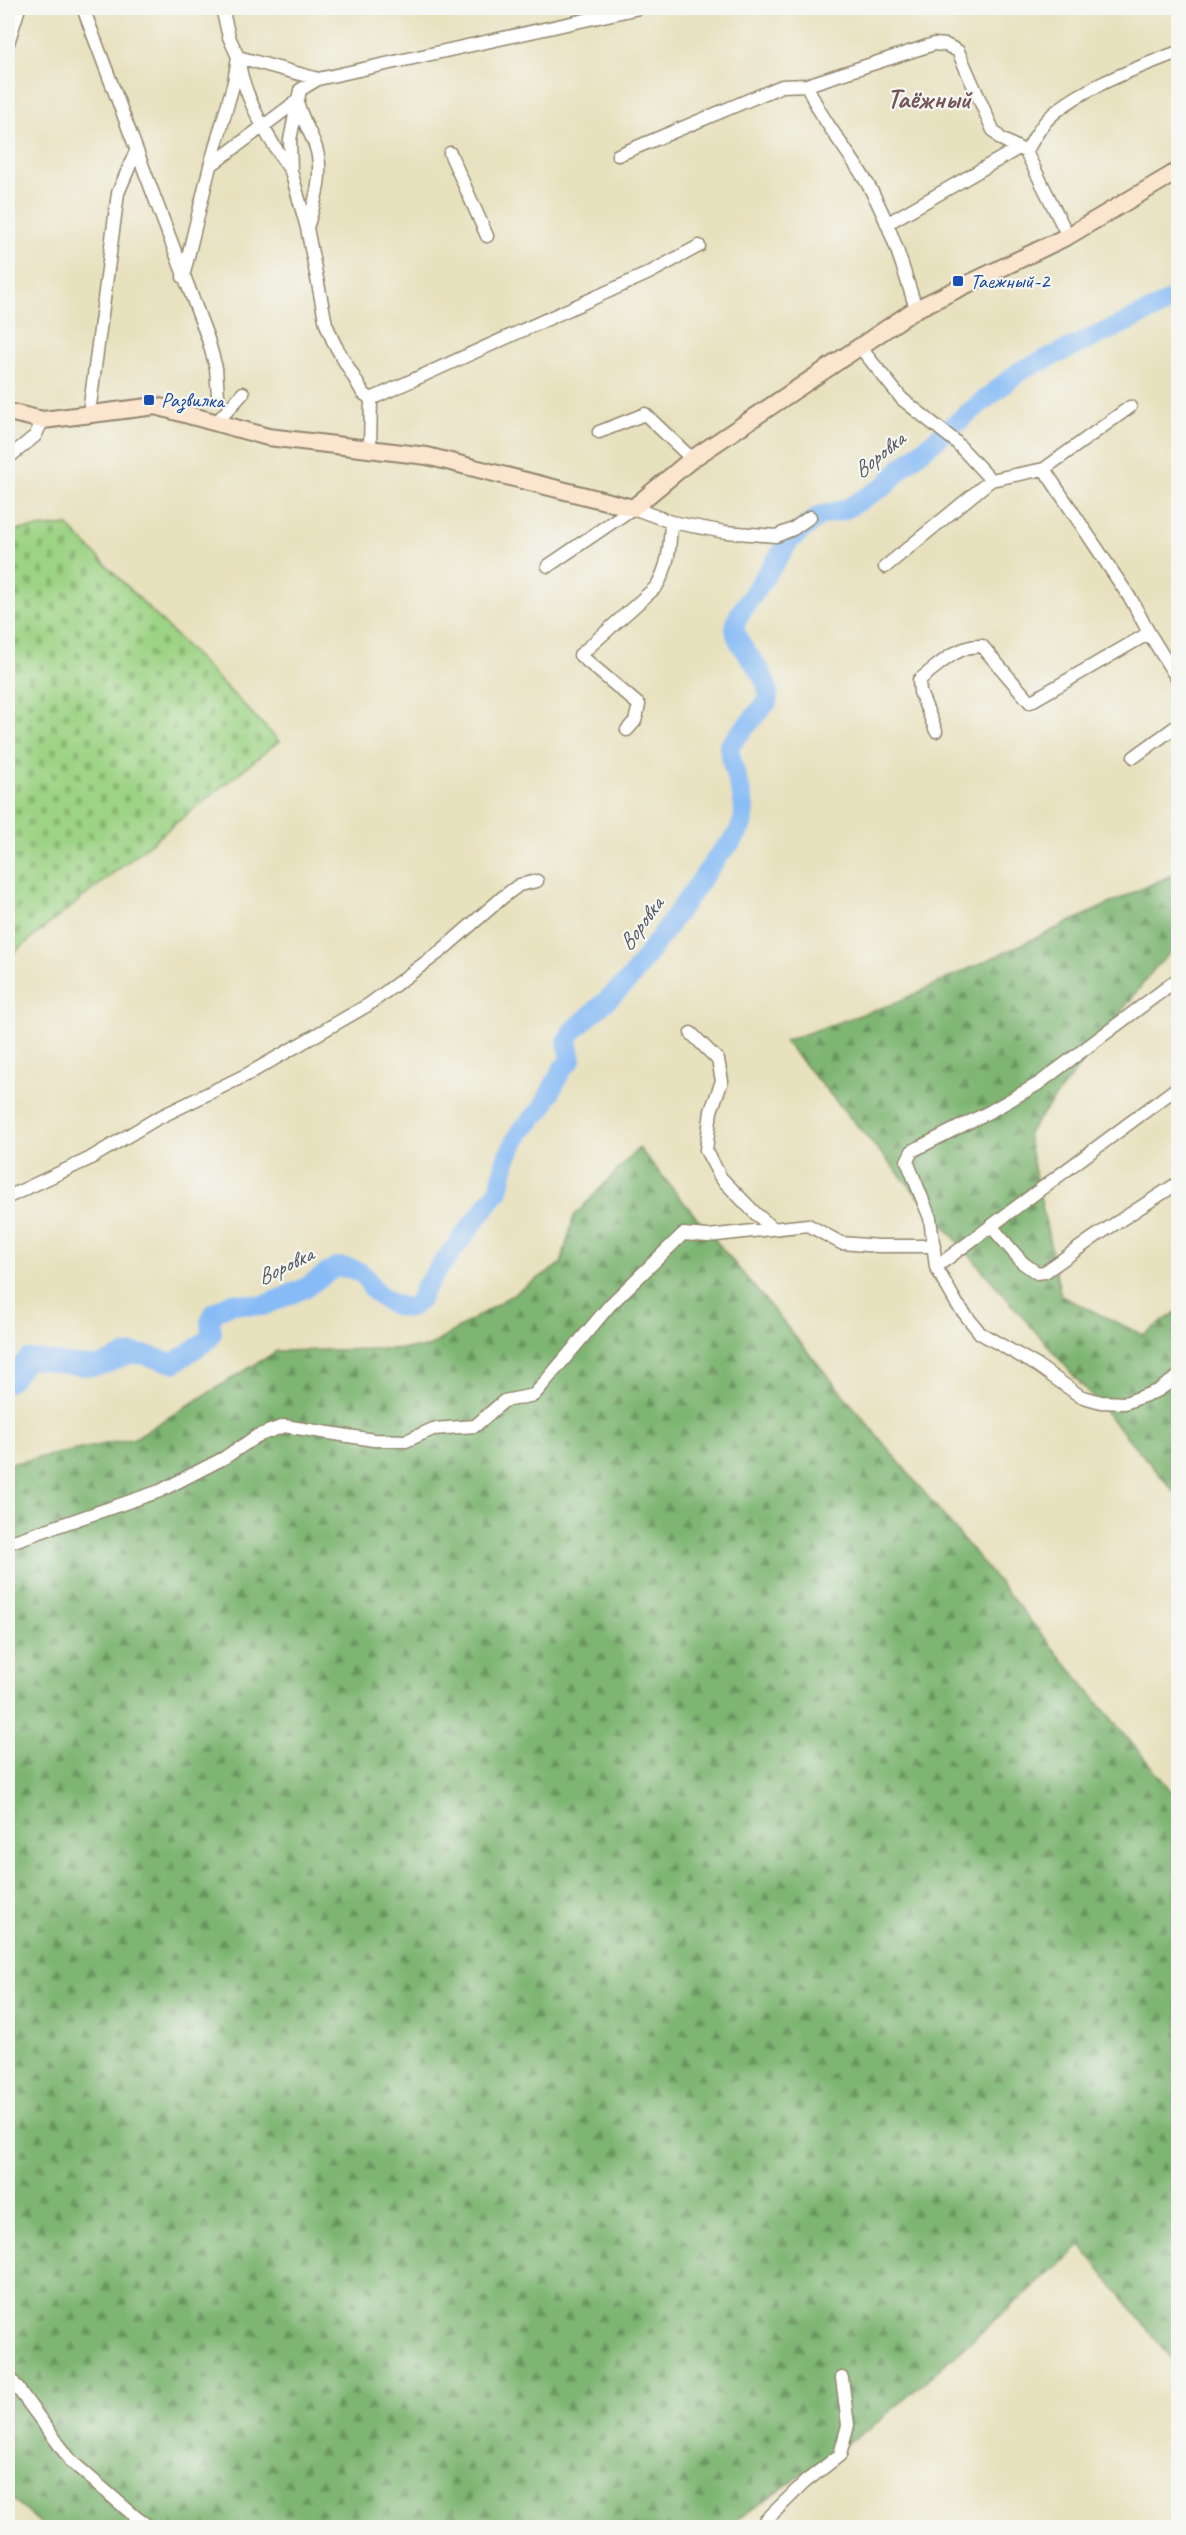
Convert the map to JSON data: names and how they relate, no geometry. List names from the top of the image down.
{
  "districts": ["Таёжный"],
  "water": ["Воровка"],
  "places": {
    "transit": ["Таежный-2", "Развилка"]
  }
}
